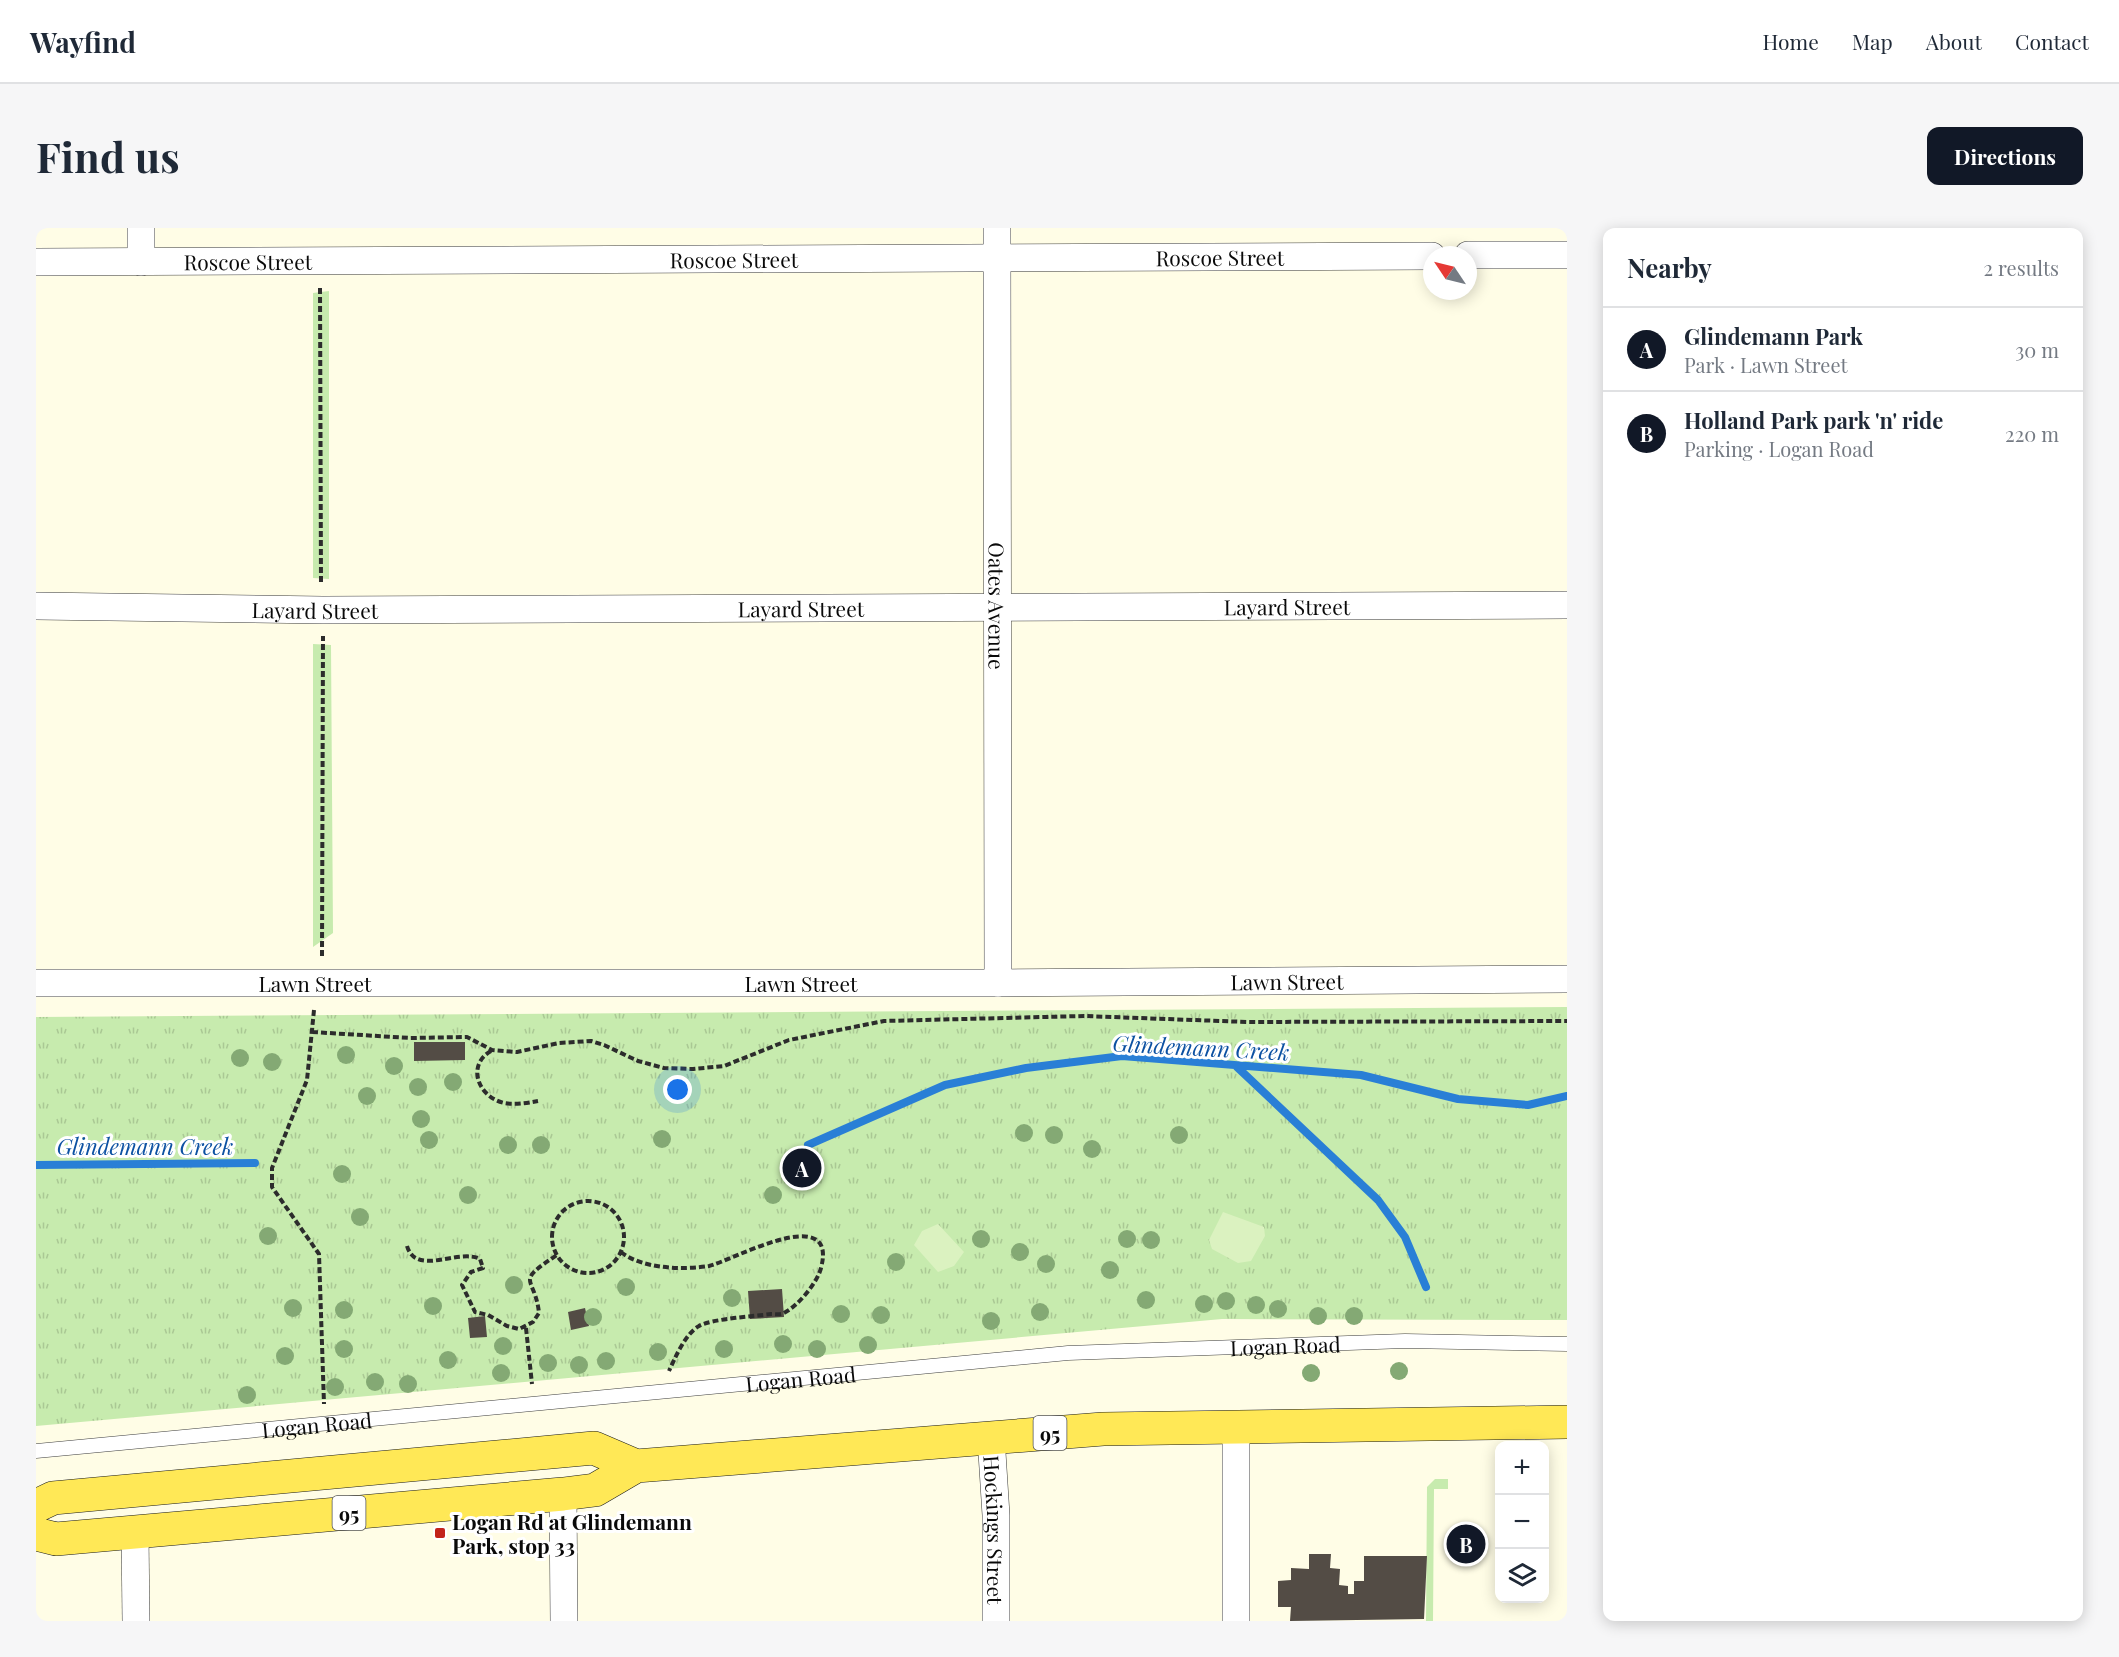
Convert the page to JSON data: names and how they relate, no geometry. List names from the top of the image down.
{
  "streets": {
    "main road": ["95"],
    "street": [
      "Roscoe Street",
      "Oates Avenue",
      "Layard Street",
      "Lawn Street",
      "Hockings Street"
    ],
    "lane": ["Logan Road"]
  },
  "crossings": [
    ["Roscoe Street", "Oates Avenue"],
    ["Oates Avenue", "Layard Street"],
    ["Oates Avenue", "Lawn Street"],
    ["95", "Hockings Street"]
  ],
  "water": ["Glindemann Creek"],
  "places": {
    "transit": ["Logan Rd at Glindemann Park, stop 33"]
  },
  "north": "top left",
  "page": {
    "header": "Wayfind",
    "nav": [
      "Home",
      "Map",
      "About",
      "Contact"
    ],
    "buttons": "Directions",
    "title": "Find us",
    "heading": ["Nearby", "2 results"],
    "list": [
      {
        "mark": "A",
        "name": "Glindemann Park",
        "note": "Park · Lawn Street",
        "value": "30 m"
      },
      {
        "mark": "B",
        "name": "Holland Park park 'n' ride",
        "note": "Parking · Logan Road",
        "value": "220 m"
      }
    ],
    "pins": ["A", "B"],
    "map_buttons": ["+", "−"]
  }
}
